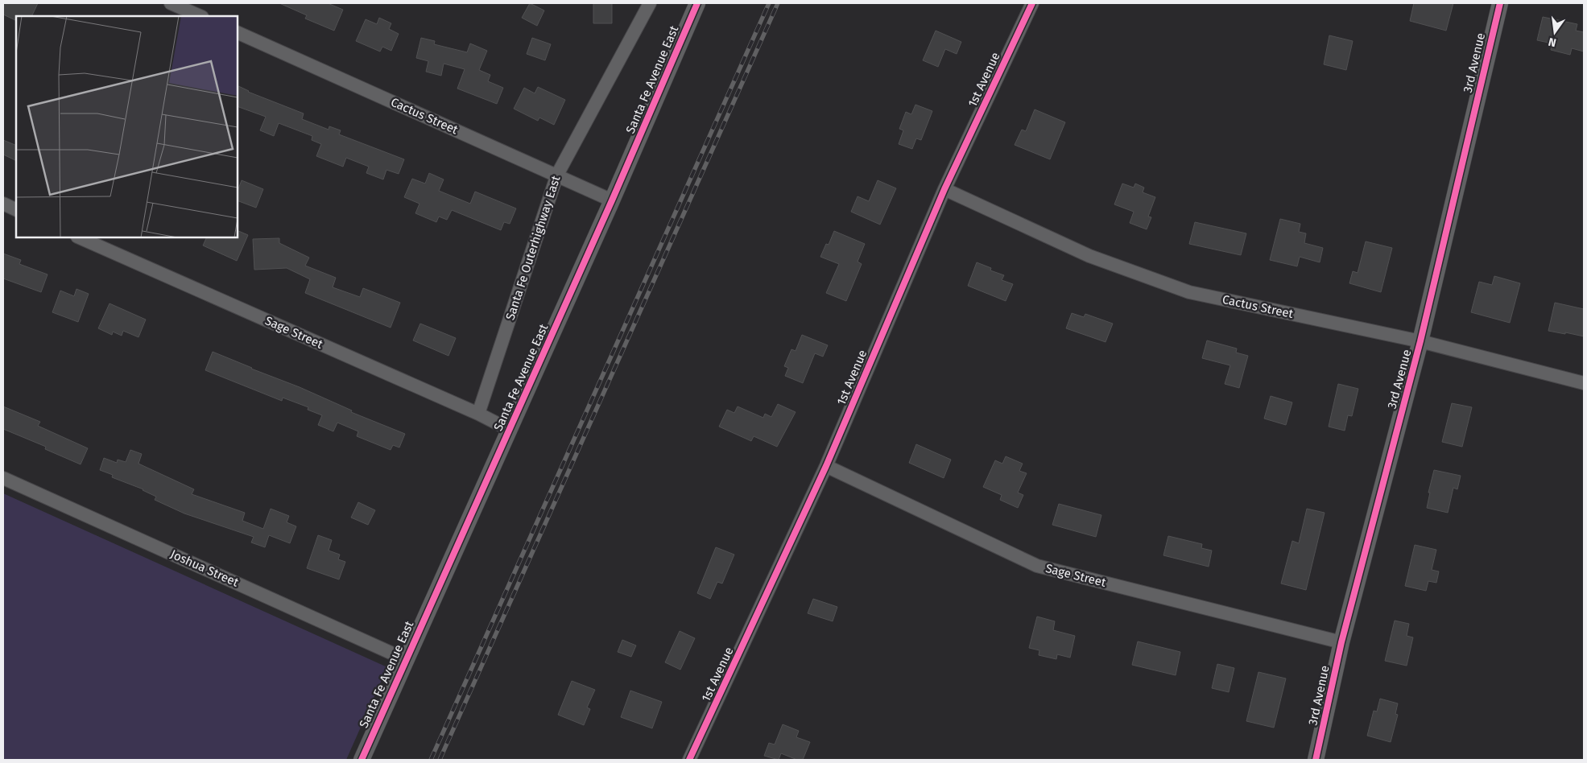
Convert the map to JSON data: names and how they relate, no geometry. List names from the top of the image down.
{
  "streets": {
    "street": [
      "3rd Avenue",
      "Santa Fe Avenue East",
      "1st Avenue",
      "Cactus Street",
      "Santa Fe Outerhighway East",
      "Sage Street",
      "Joshua Street"
    ]
  },
  "crossings": [
    ["3rd Avenue", "Cactus Street"],
    ["3rd Avenue", "Sage Street"],
    ["Santa Fe Avenue East", "Cactus Street"],
    ["Santa Fe Avenue East", "Sage Street"],
    ["Santa Fe Avenue East", "Joshua Street"],
    ["1st Avenue", "Cactus Street"],
    ["1st Avenue", "Sage Street"],
    ["Cactus Street", "Santa Fe Outerhighway East"],
    ["Santa Fe Outerhighway East", "Sage Street"]
  ],
  "north": "bottom"
}
